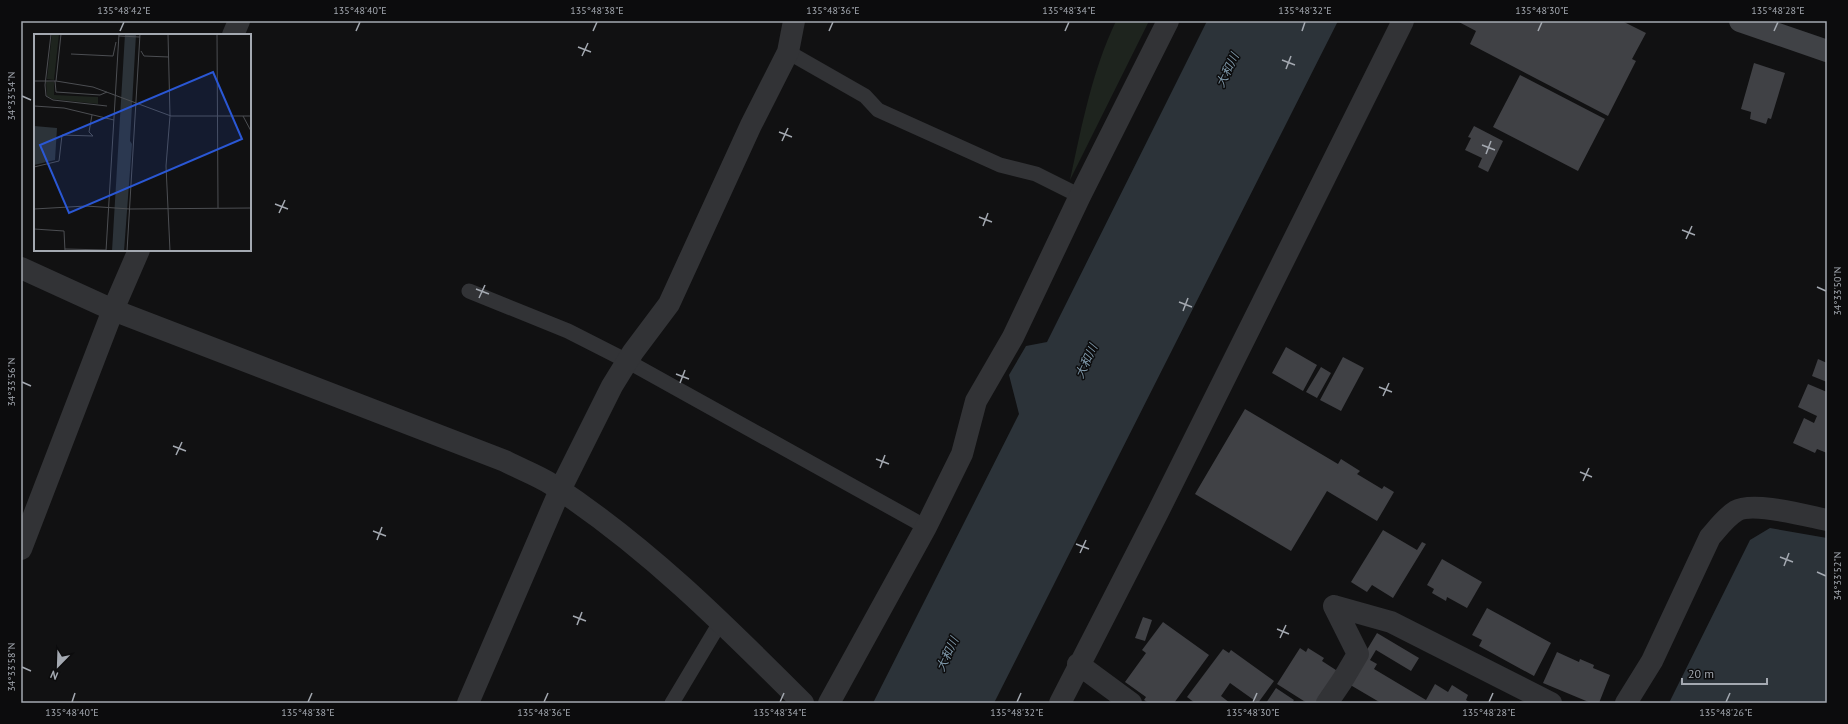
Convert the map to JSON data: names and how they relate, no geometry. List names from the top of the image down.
{
  "water": ["大和川"],
  "scale_bar": "20 m",
  "north": "bottom left",
  "coordinates": [
    "135°48'42\"E",
    "135°48'40\"E",
    "135°48'38\"E",
    "135°48'36\"E",
    "135°48'34\"E",
    "135°48'32\"E",
    "135°48'30\"E",
    "135°48'28\"E",
    "34°33'54\"N",
    "34°33'50\"N",
    "34°33'56\"N",
    "34°33'52\"N",
    "34°33'58\"N",
    "135°48'26\"E"
  ]
}
